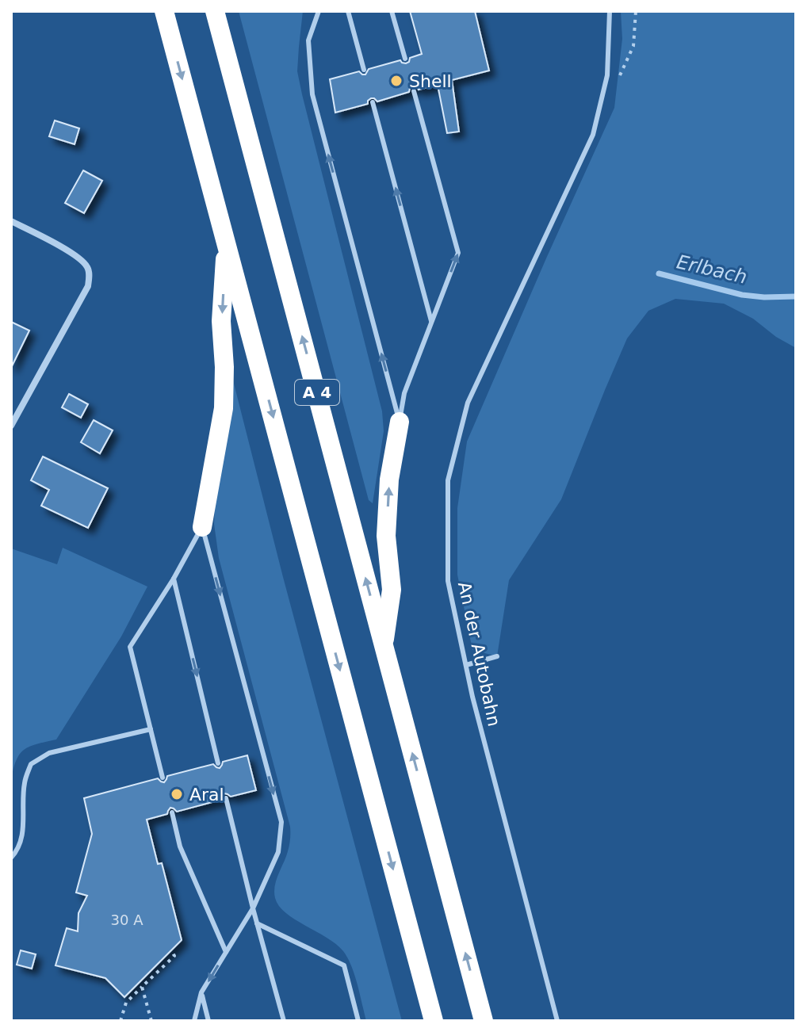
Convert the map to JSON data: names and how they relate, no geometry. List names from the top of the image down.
{
  "streets": {
    "highway": ["A 4"],
    "lane": ["An der Autobahn"]
  },
  "water": ["Erlbach"],
  "places": ["Shell", "Aral"],
  "house_numbers": ["30 A"]
}
